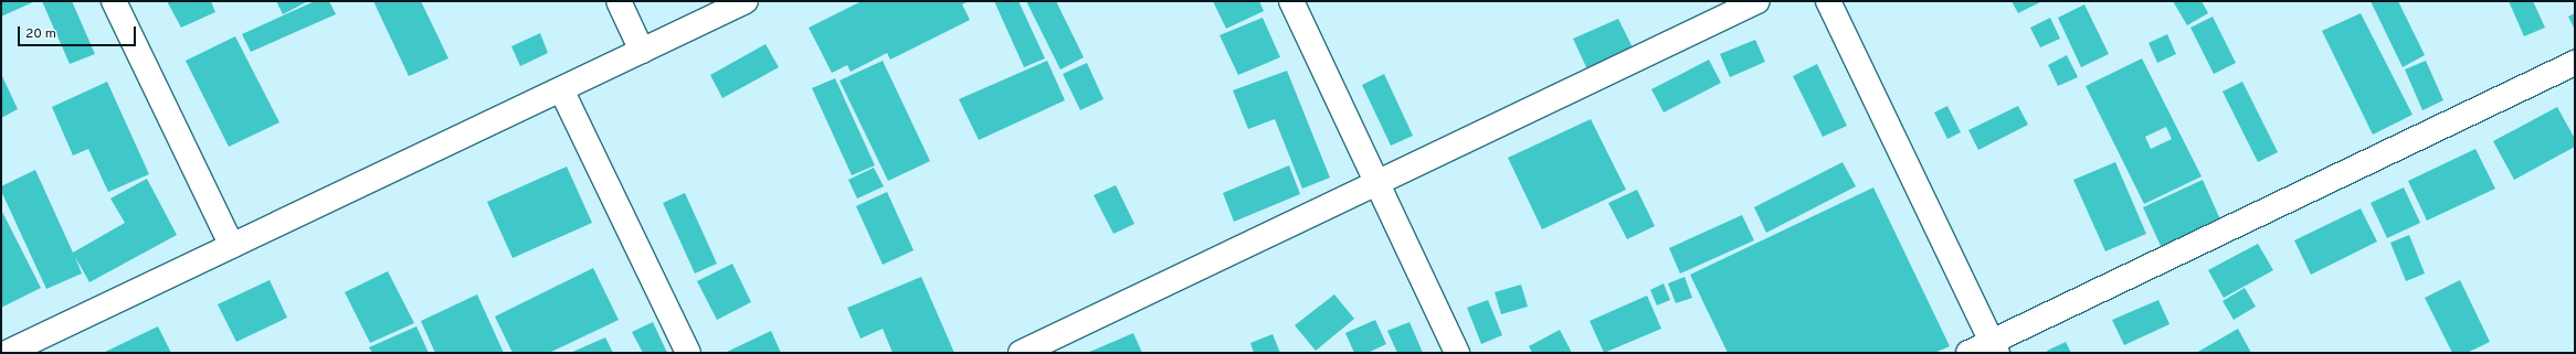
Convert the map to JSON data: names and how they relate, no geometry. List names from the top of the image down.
{
  "scale_bar": "20 m"
}
